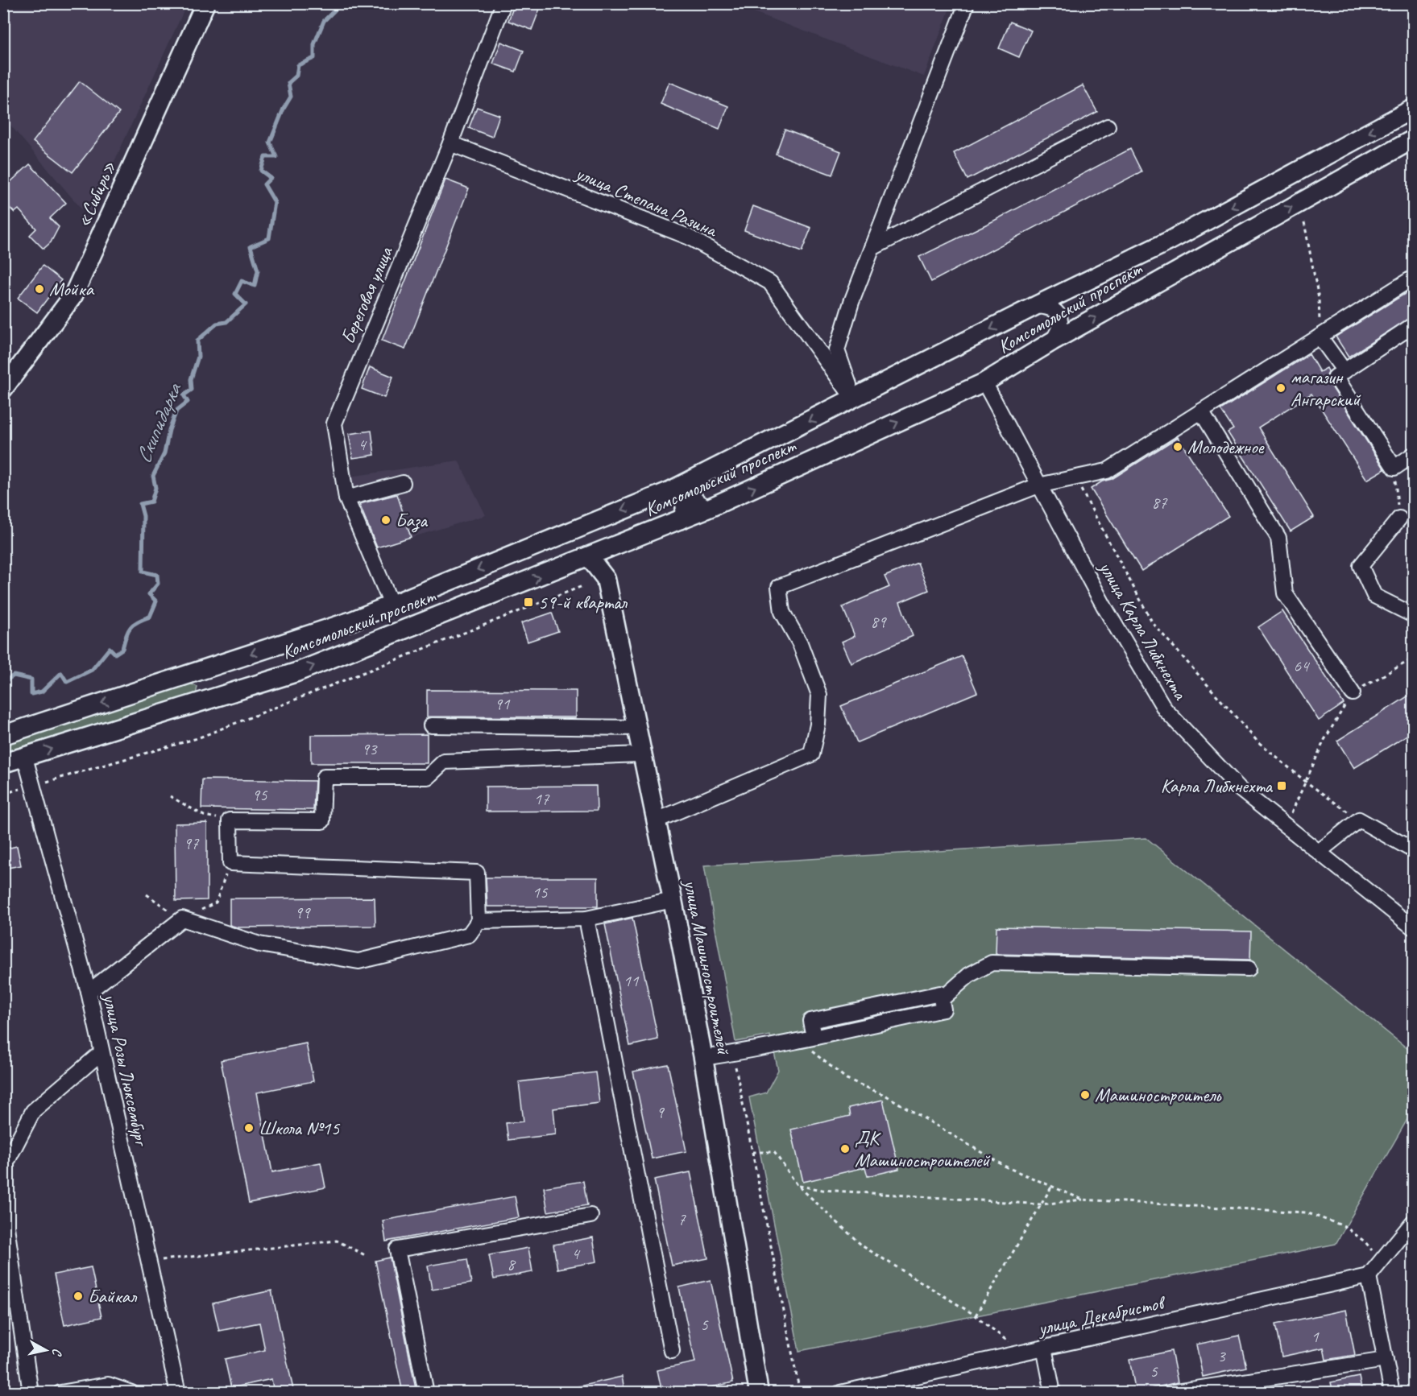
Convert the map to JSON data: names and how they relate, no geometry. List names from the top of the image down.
{
  "streets": {
    "main road": ["«Сибирь»", "Комсомольский проспект", "улица Машиностроителей"],
    "street": [
      "улица Степана Разина",
      "Береговая улица",
      "улица Карла Либкнехта",
      "улица Розы Люксембург",
      "улица Декабристов"
    ]
  },
  "crossings": [
    ["улица Степана Разина", "Береговая улица"],
    ["улица Степана Разина", "Комсомольский проспект"],
    ["Береговая улица", "Комсомольский проспект"],
    ["Комсомольский проспект", "улица Карла Либкнехта"],
    ["Комсомольский проспект", "улица Машиностроителей"],
    ["Комсомольский проспект", "улица Розы Люксембург"]
  ],
  "water": ["Скипидарка"],
  "places": {
    "other": [
      "Мойка",
      "магазин Ангарский",
      "Молодежное",
      "База",
      "Машиностроитель",
      "Школа №15",
      "ДК Машиностроителей",
      "Байкал"
    ],
    "transit": ["59-й квартал", "Карла Либкнехта"]
  },
  "house_numbers": [
    "4",
    "87",
    "89",
    "64",
    "91",
    "93",
    "95",
    "17",
    "97",
    "15",
    "99",
    "11",
    "9",
    "7",
    "4",
    "8",
    "5",
    "1",
    "3",
    "5"
  ],
  "north": "right"
}
